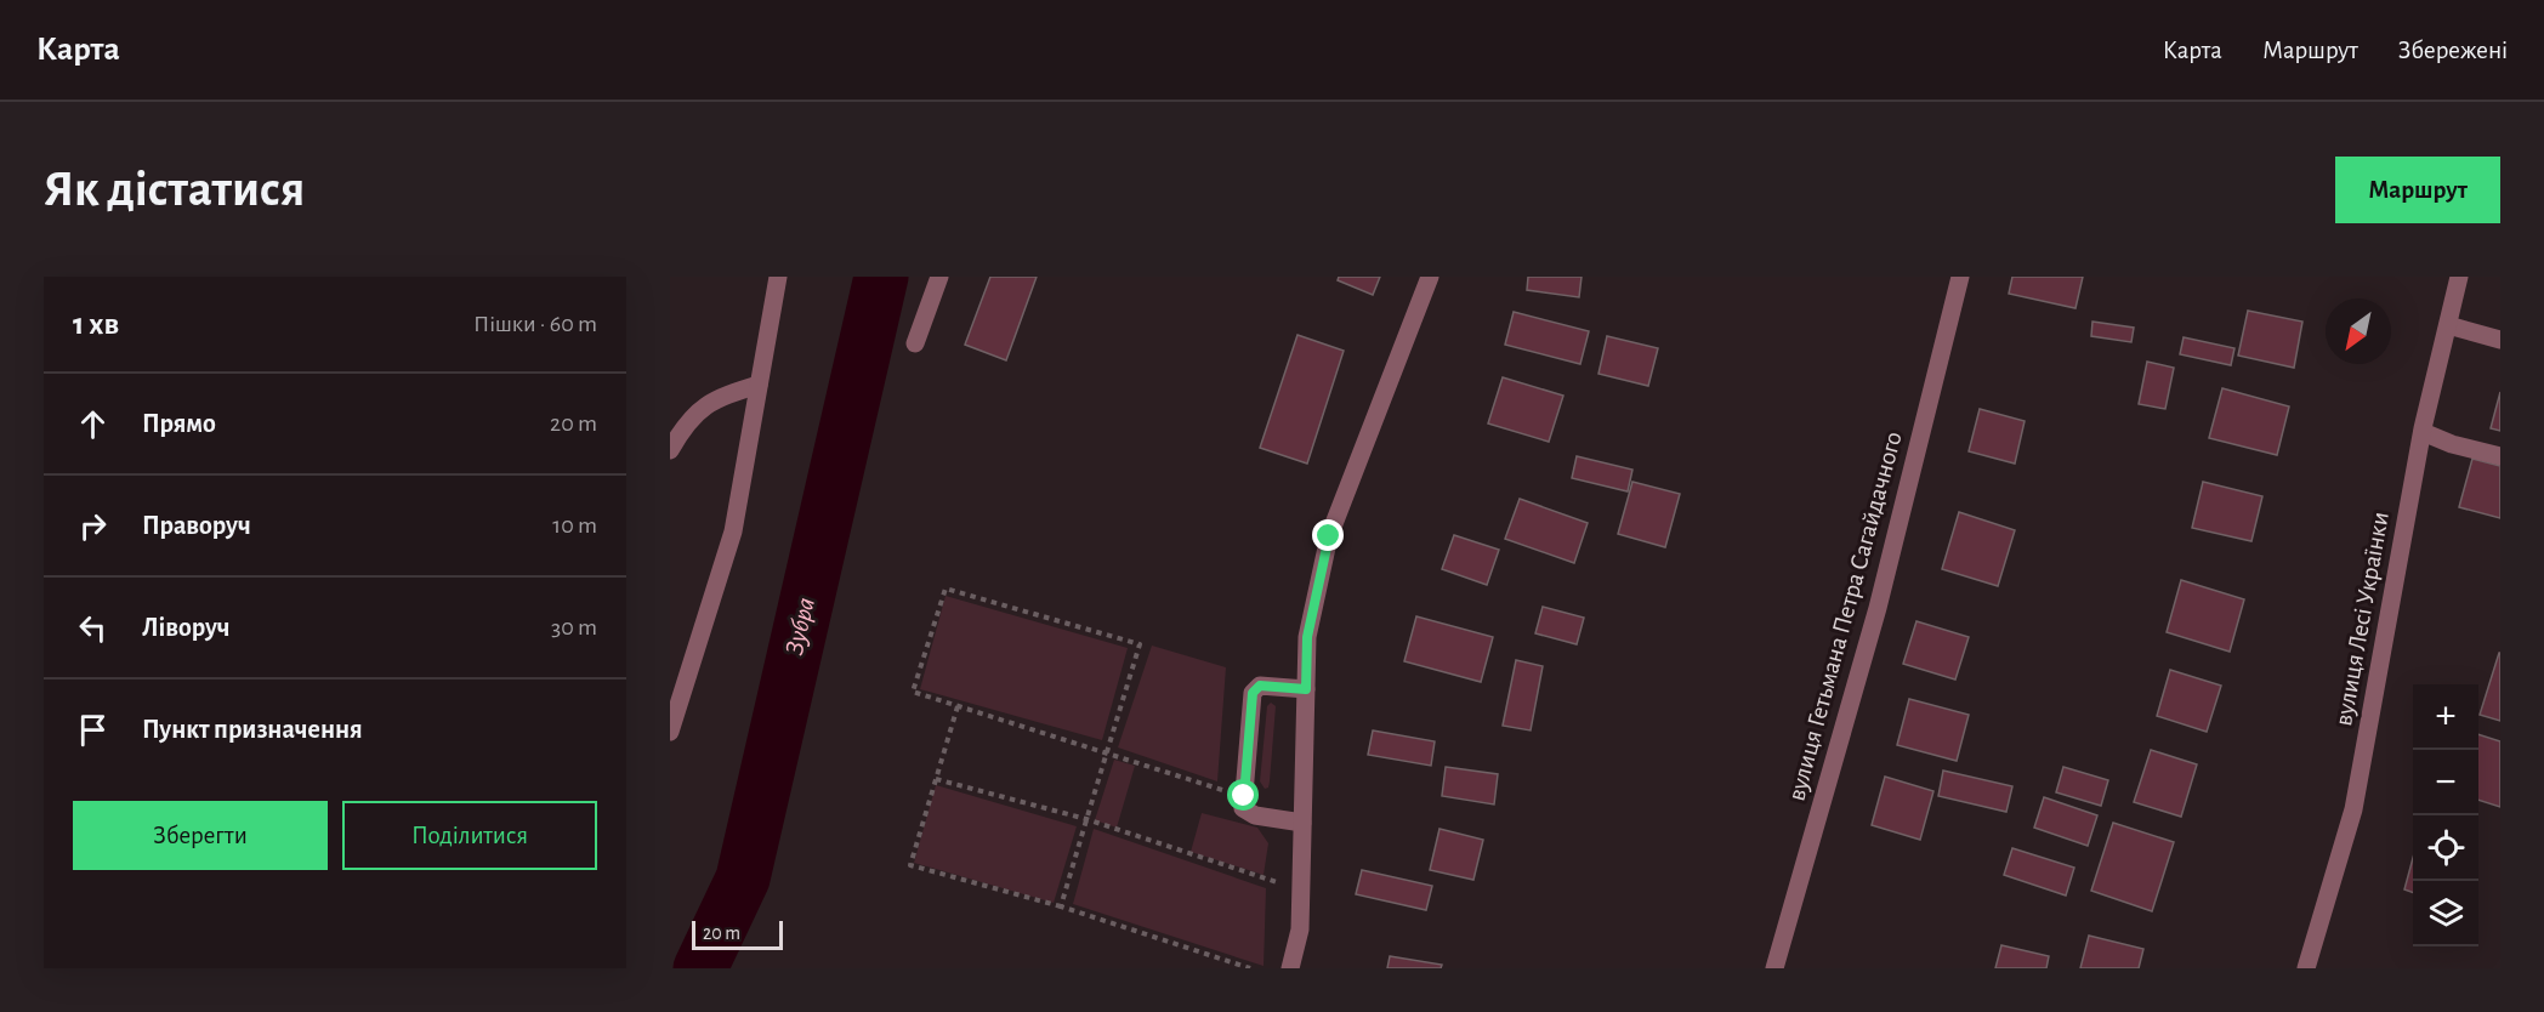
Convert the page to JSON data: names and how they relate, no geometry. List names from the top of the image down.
{
  "streets": {
    "street": ["вулиця Гетьмана Петра Сагайдачного", "вулиця Лесі Українки"]
  },
  "water": ["Зубра"],
  "scale_bar": "20 m",
  "north": "bottom left",
  "page": {
    "header": "Карта",
    "nav": ["Карта", "Маршрут", "Збережені"],
    "buttons": [
      "Маршрут",
      ["Зберегти", "Поділитися"]
    ],
    "title": "Як дістатися",
    "heading": ["1 хв", "Пішки · 60 m"],
    "list": [
      ["Прямо", "20 m"],
      ["Праворуч", "10 m"],
      ["Ліворуч", "30 m"],
      "Пункт призначення"
    ],
    "map_buttons": ["+", "−"],
    "scale": "20 m"
  }
}
